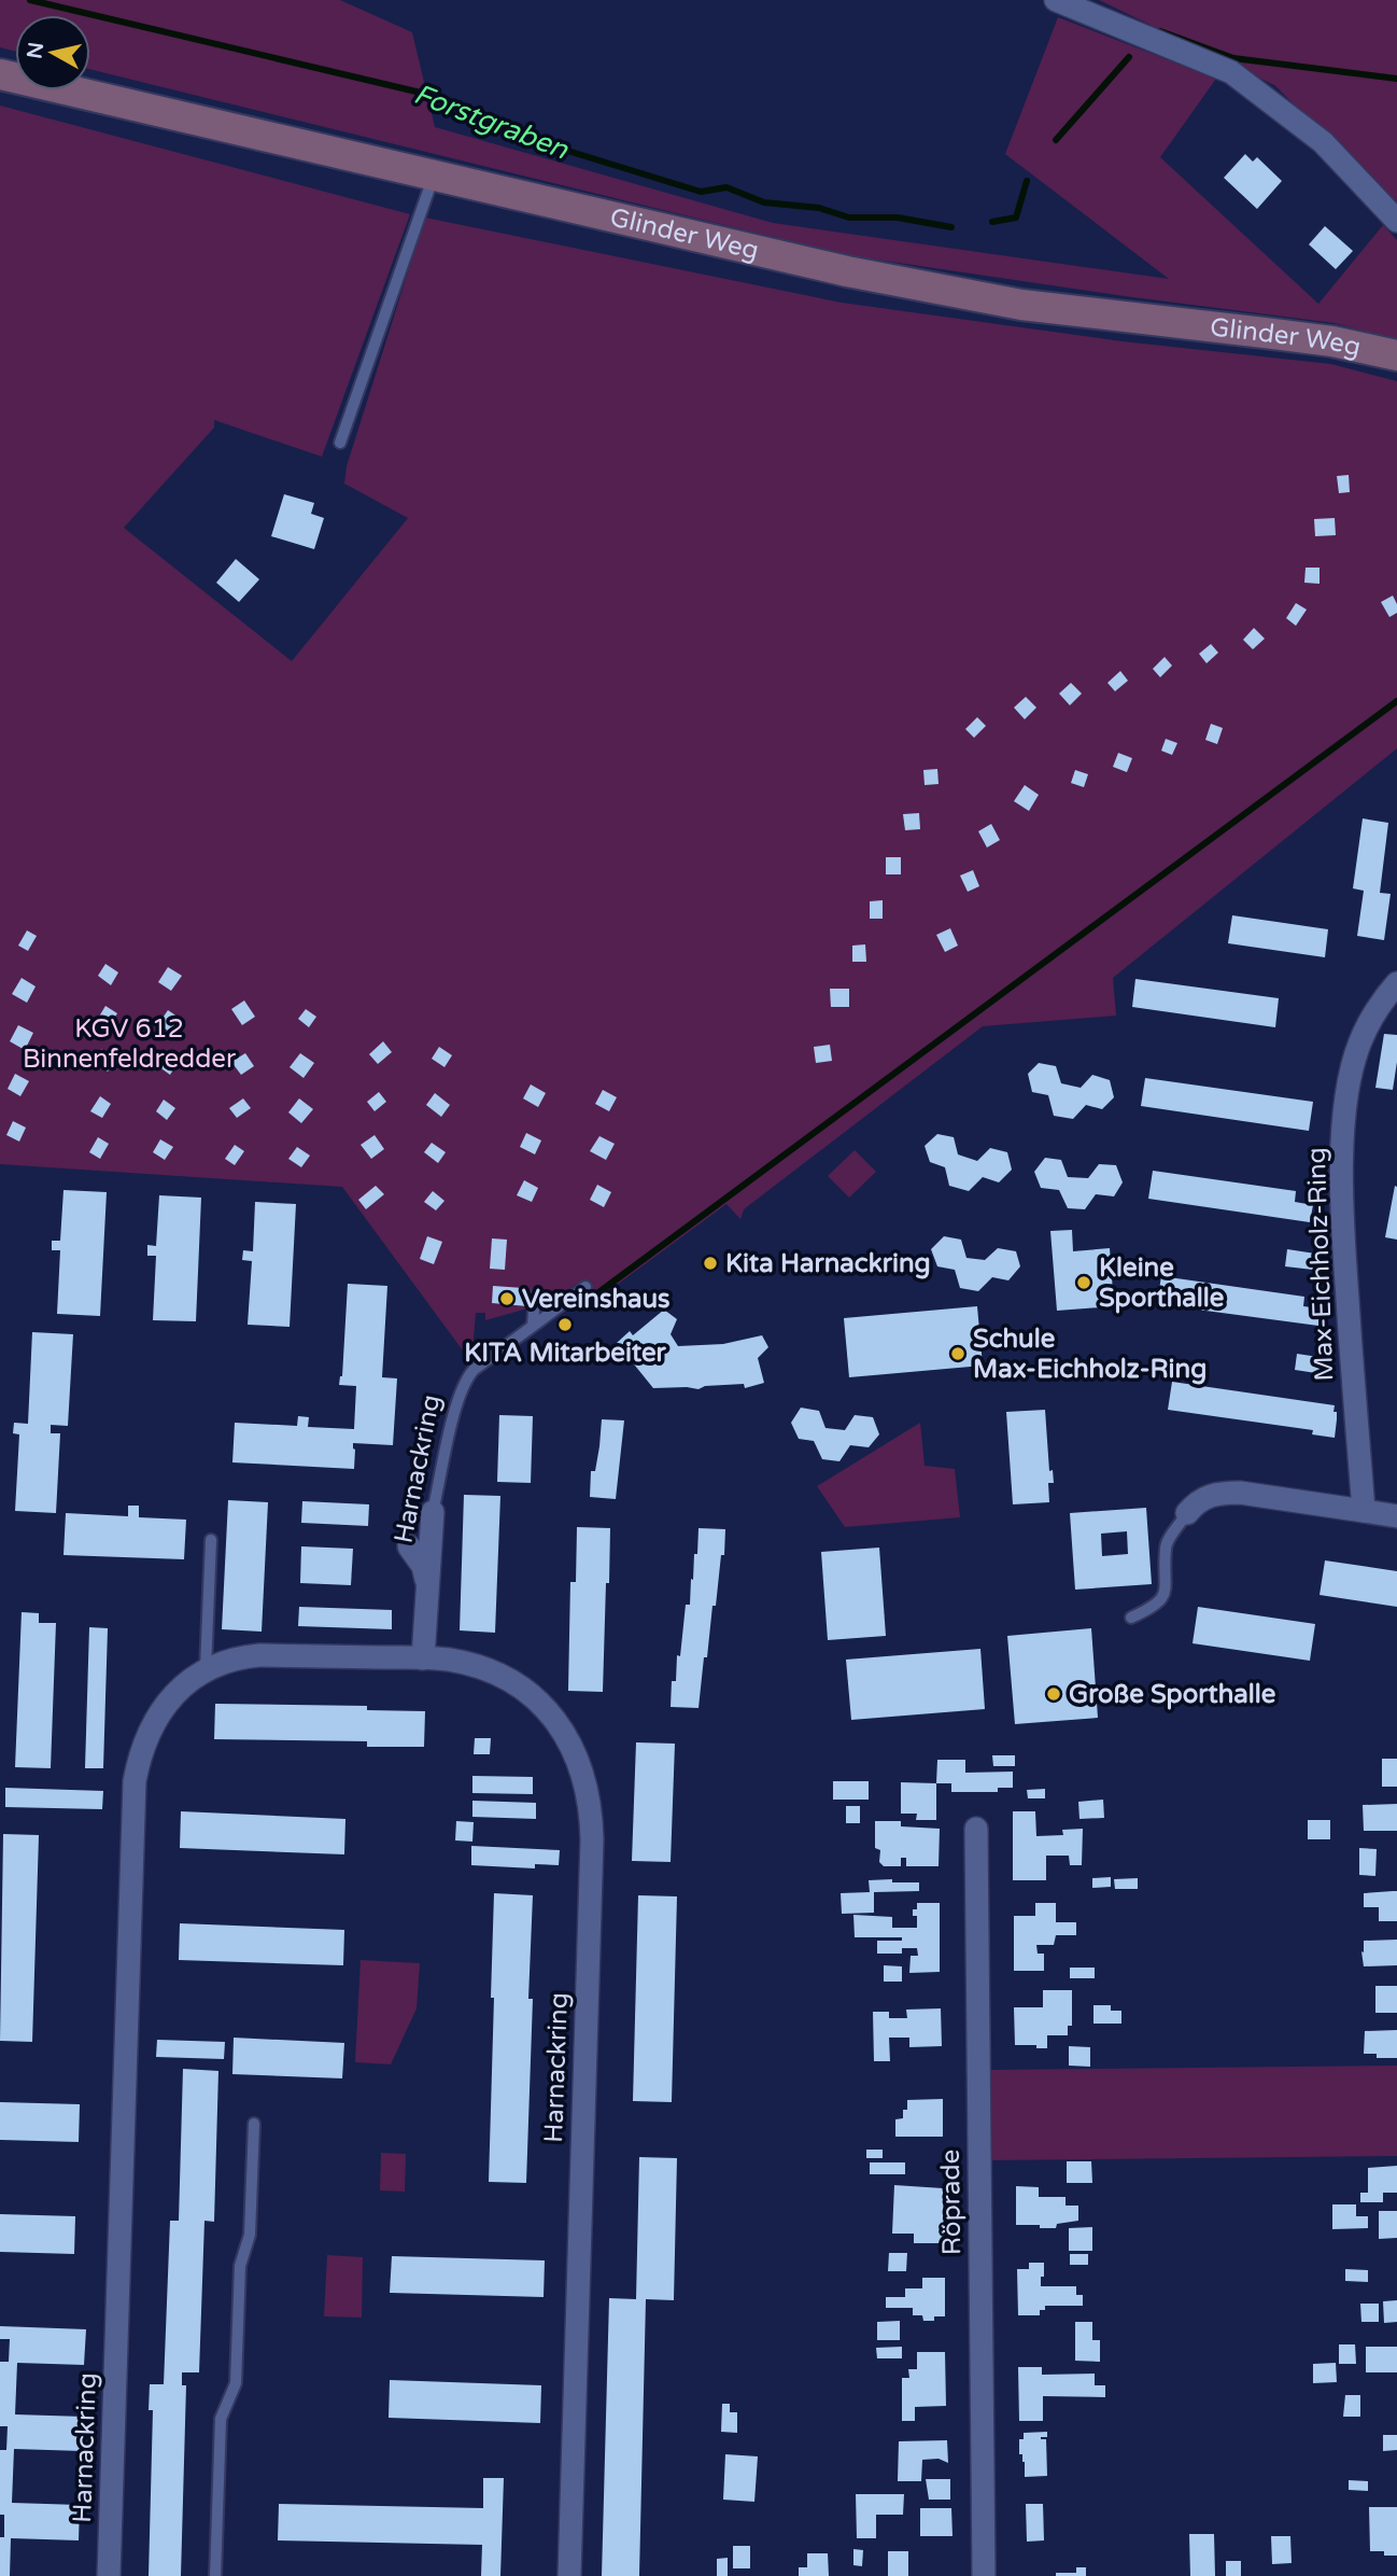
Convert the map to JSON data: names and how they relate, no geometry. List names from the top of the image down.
{
  "streets": {
    "main road": ["Glinder Weg"],
    "street": ["Max-Eichholz-Ring", "Harnackring", "Röprade"]
  },
  "water": ["Forstgraben"],
  "parks": ["KGV 612 Binnenfeldredder"],
  "places": [
    "Kita Harnackring",
    "Kleine Sporthalle",
    "Vereinshaus",
    "KITA Mitarbeiter",
    "Schule Max-Eichholz-Ring",
    "Große Sporthalle"
  ],
  "north": "left"
}
